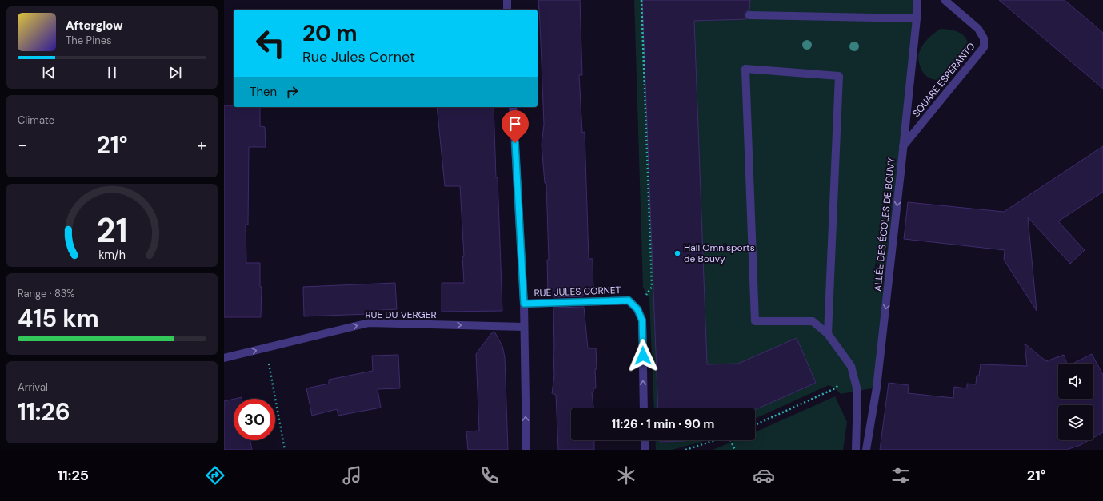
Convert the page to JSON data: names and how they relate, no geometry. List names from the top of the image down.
{
  "streets": {
    "street": [
      "SQUARE ESPERANTO",
      "ALLÉE DES ÉCOLES DE BOUVY",
      "RUE JULES CORNET",
      "RUE DU VERGER"
    ]
  },
  "crossings": [
    ["SQUARE ESPERANTO", "ALLÉE DES ÉCOLES DE BOUVY"],
    ["RUE JULES CORNET", "RUE DU VERGER"]
  ],
  "one_way": ["ALLÉE DES ÉCOLES DE BOUVY", "RUE DU VERGER"],
  "places": ["Hall Omnisports de Bouvy"],
  "page": {
    "turn": ["20 m", "Rue Jules Cornet"],
    "song": ["Afterglow", "The Pines"],
    "then": "Then",
    "tile": [
      "Climate",
      ["Range · 83%", "415 km"],
      ["Arrival", "11:26"]
    ],
    "heat": ["−", "21°", "+"],
    "limit": "30",
    "trip": "11:26 · 1 min · 90 m",
    "tabs": ["11:25", "21°"],
    "gauge": ["21", "km/h"]
  }
}
